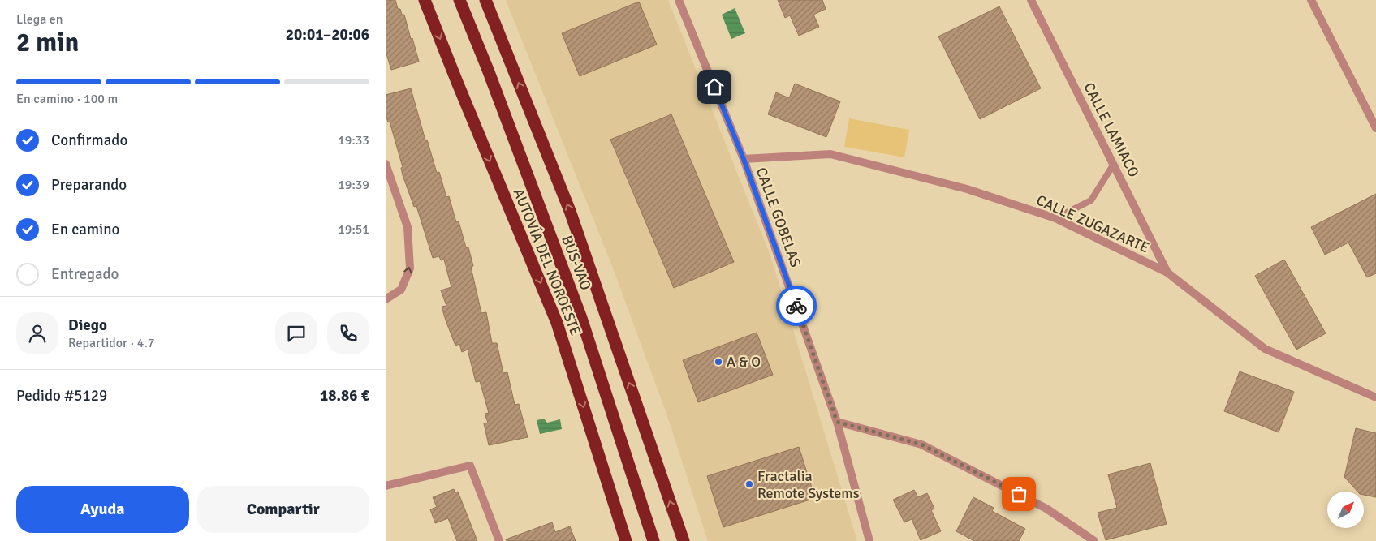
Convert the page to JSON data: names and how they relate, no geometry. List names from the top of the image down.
{
  "streets": {
    "highway": ["AUTOVÍA DEL NOROESTE", "BUS-VAO"],
    "street": ["CALLE LAMIACO", "CALLE GOBELAS", "CALLE ZUGAZARTE"]
  },
  "crossings": [
    ["CALLE LAMIACO", "CALLE ZUGAZARTE"],
    ["CALLE GOBELAS", "CALLE ZUGAZARTE"]
  ],
  "places": ["A & O", "Fractalia Remote Systems"],
  "north": "top right",
  "page": {
    "heading": ["2 min", "Llega en", "20:01–20:06"],
    "panel": [
      "Diego",
      "Repartidor · 4.7",
      "Pedido #5129",
      "18.86 €"
    ],
    "bar": "En camino · 100 m",
    "list": [
      ["Confirmado", "19:33"],
      ["Preparando", "19:39"],
      ["En camino", "19:51"],
      "Entregado"
    ],
    "buttons": ["Ayuda", "Compartir"]
  }
}
